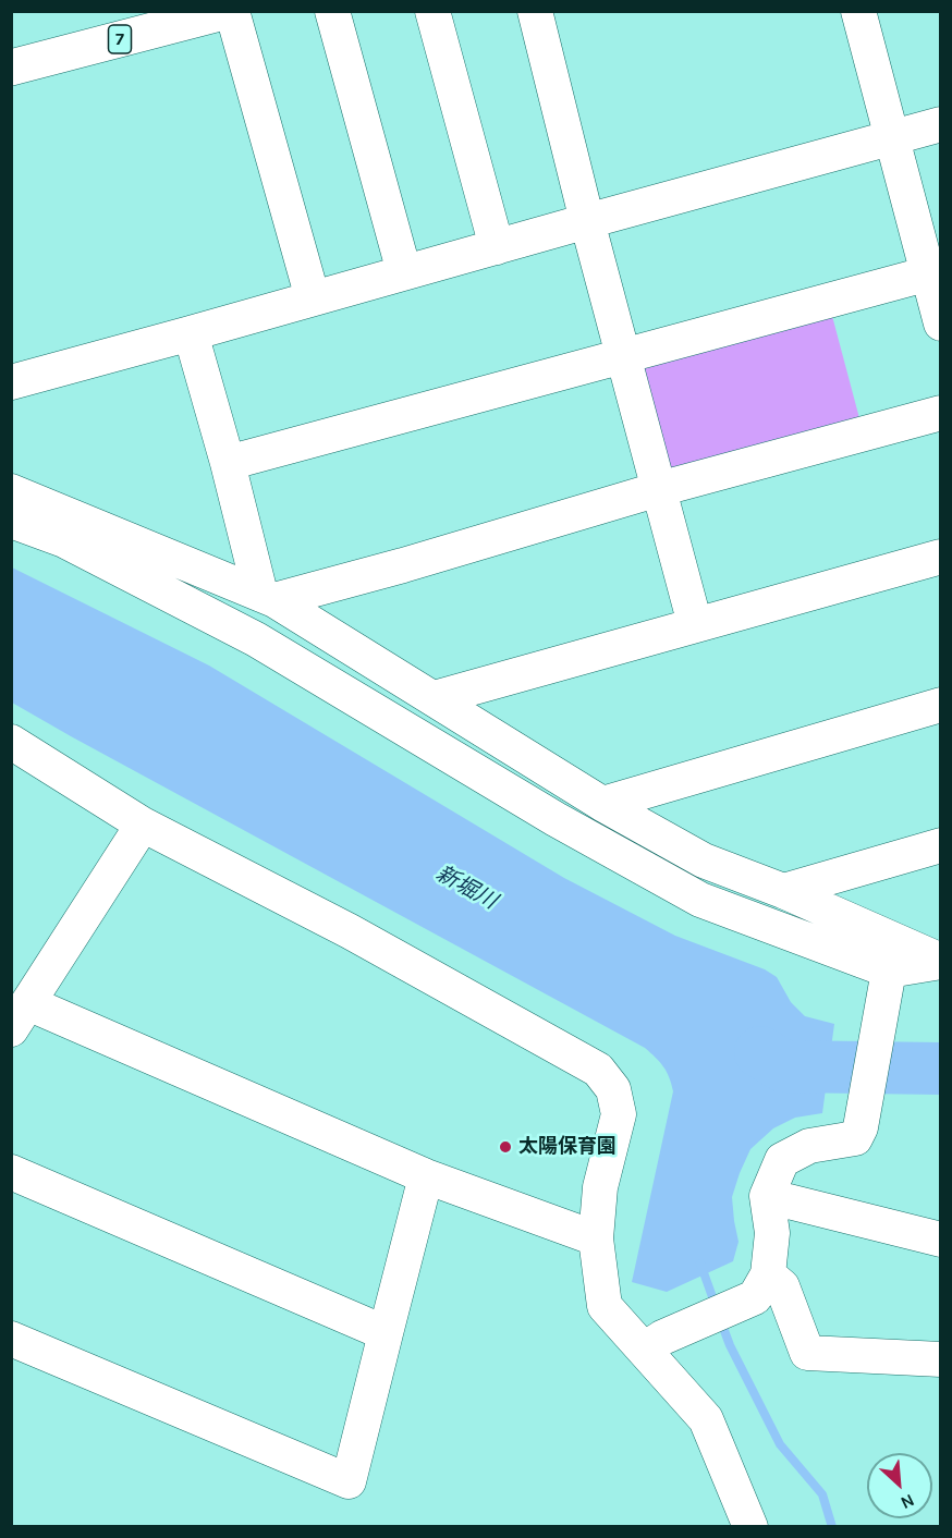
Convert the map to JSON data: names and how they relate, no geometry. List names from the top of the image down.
{
  "streets": {
    "main road": ["7"]
  },
  "water": ["新堀川"],
  "places": ["太陽保育園"],
  "north": "bottom right"
}
